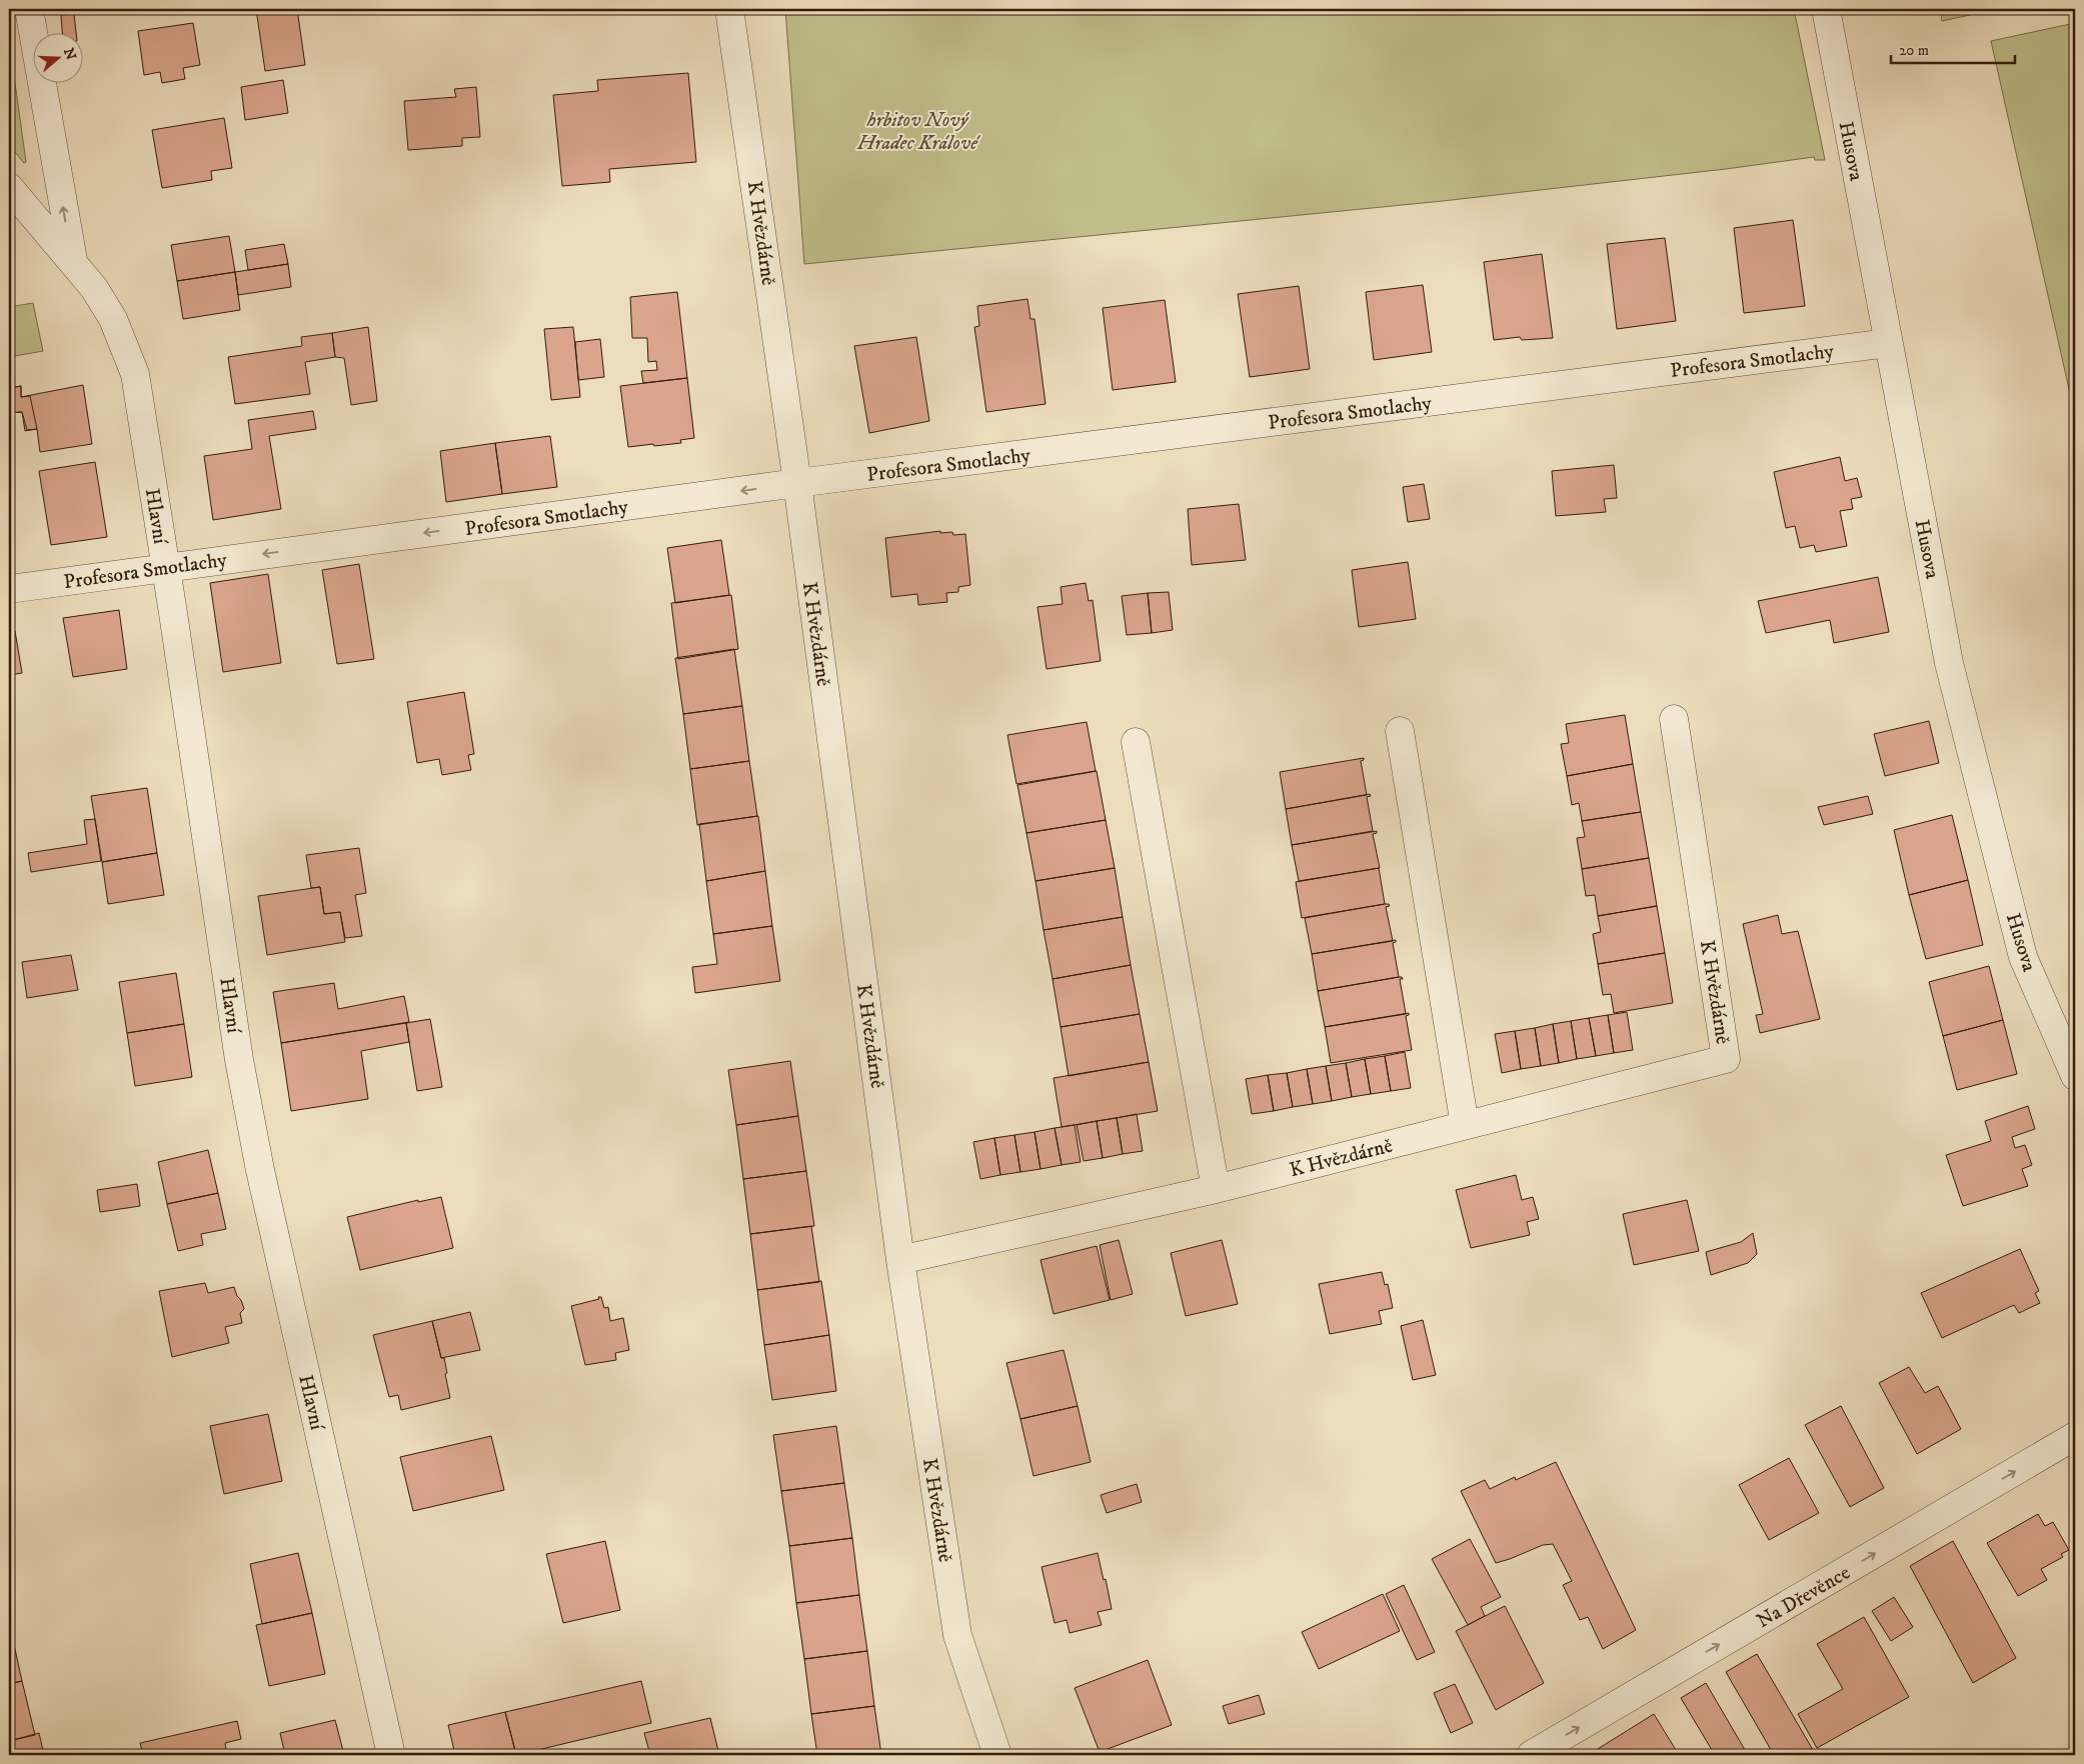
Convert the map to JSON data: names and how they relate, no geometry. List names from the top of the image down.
{
  "streets": {
    "street": [
      "Husova",
      "K Hvězdárně",
      "Profesora Smotlachy",
      "Hlavní",
      "Na Dřevěnce"
    ]
  },
  "crossings": [
    ["Husova", "Profesora Smotlachy"],
    ["K Hvězdárně", "Profesora Smotlachy"],
    ["Profesora Smotlachy", "Hlavní"]
  ],
  "one_way": ["Na Dřevěnce"],
  "parks": ["hrbitov Nový Hradec Králové"],
  "scale_bar": "20 m",
  "north": "right"
}
